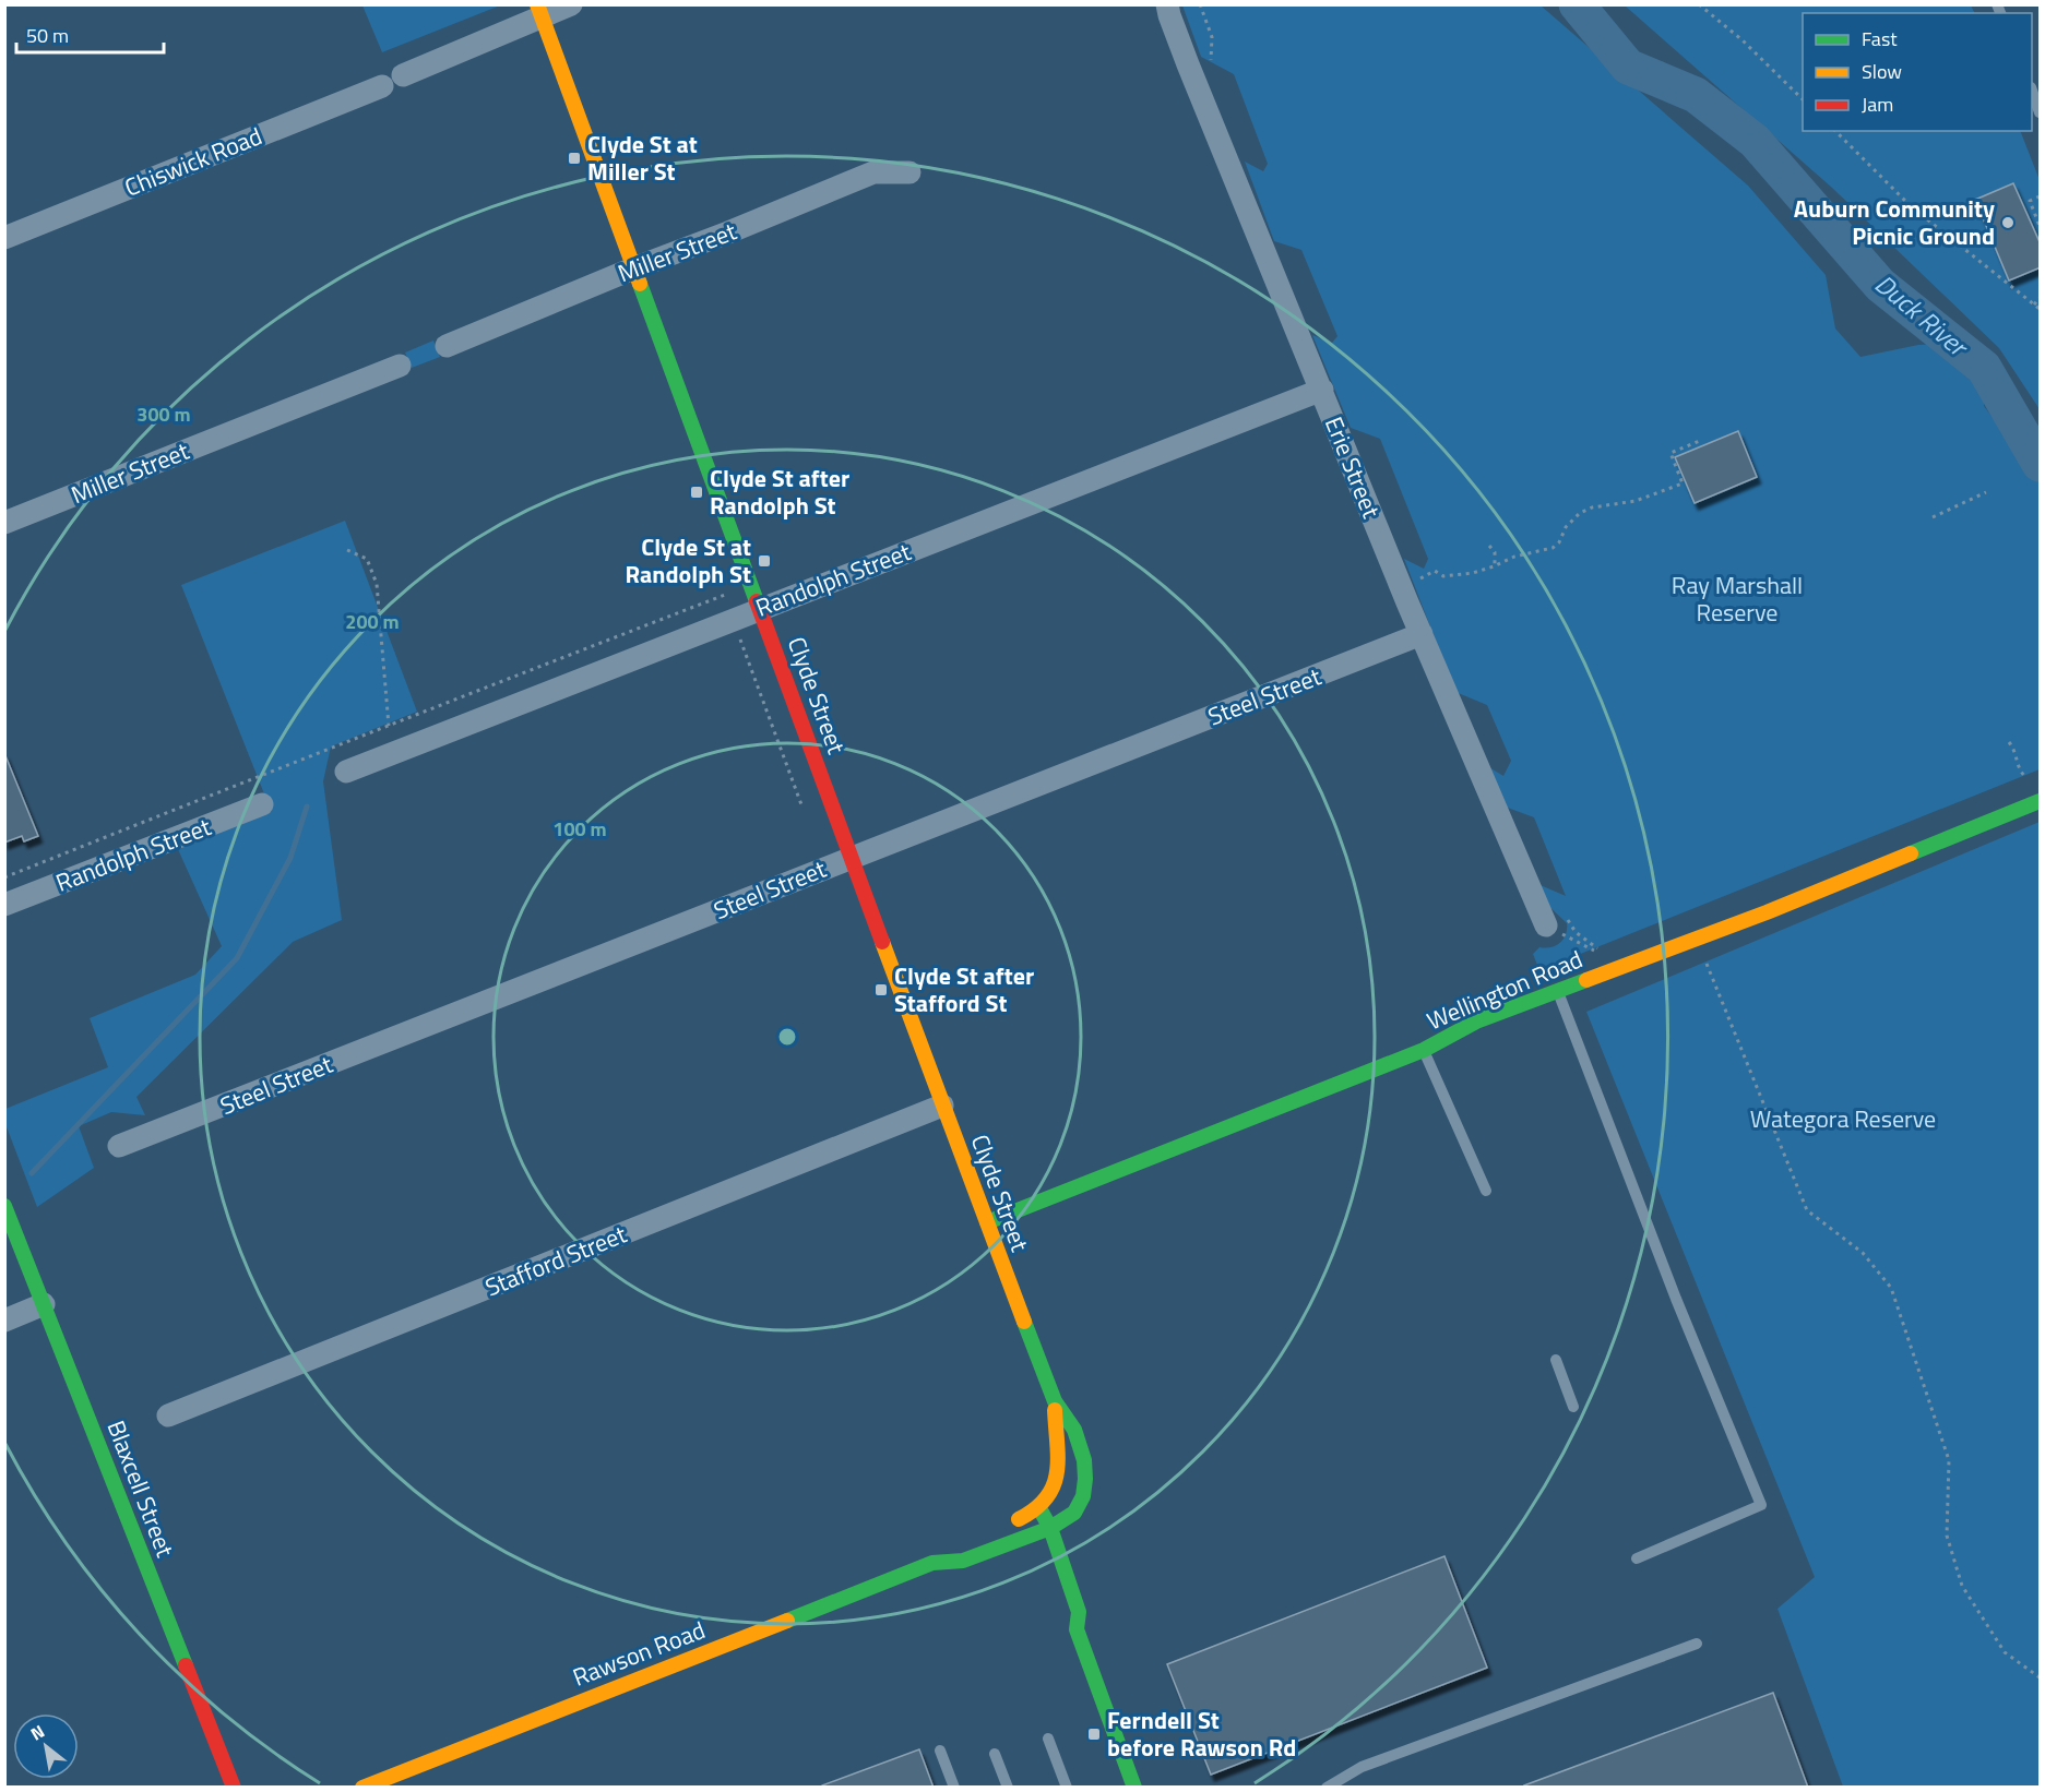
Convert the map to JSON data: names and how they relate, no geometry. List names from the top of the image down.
{
  "streets": {
    "main road": [
      "Clyde Street",
      "Wellington Road",
      "Blaxcell Street",
      "Rawson Road"
    ],
    "street": [
      "Chiswick Road",
      "Miller Street",
      "Erie Street",
      "Randolph Street",
      "Steel Street",
      "Stafford Street"
    ]
  },
  "crossings": [
    ["Chiswick Road", "Clyde Street"],
    ["Miller Street", "Clyde Street"],
    ["Erie Street", "Randolph Street"],
    ["Erie Street", "Steel Street"],
    ["Randolph Street", "Clyde Street"],
    ["Clyde Street", "Steel Street"],
    ["Clyde Street", "Wellington Road"],
    ["Clyde Street", "Stafford Street"],
    ["Clyde Street", "Rawson Road"]
  ],
  "water": ["Duck River"],
  "parks": ["Ray Marshall Reserve", "Wategora Reserve"],
  "places": {
    "transit": [
      "Clyde St at Miller St",
      "Clyde St after Randolph St",
      "Clyde St at Randolph St",
      "Clyde St after Stafford St",
      "Ferndell St before Rawson Rd"
    ],
    "other": ["Auburn Community Picnic Ground"]
  },
  "legend": ["Fast", "Slow", "Jam"],
  "scale_bar": "50 m",
  "north": "top left",
  "rings": ["300 m", "200 m", "100 m"]
}
